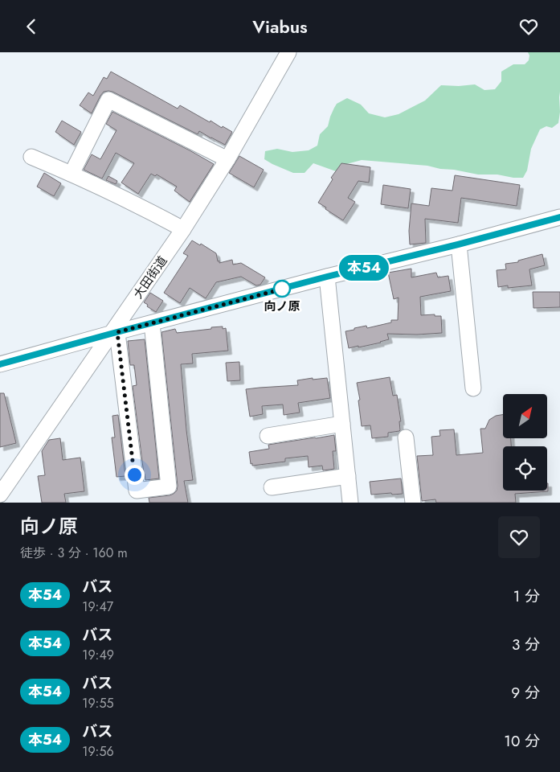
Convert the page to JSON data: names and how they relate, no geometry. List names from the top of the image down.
{
  "streets": {
    "street": ["大田街道"]
  },
  "places": ["向ノ原"],
  "lines": ["bus line 本54"],
  "north": "top right",
  "page": {
    "header": "Viabus",
    "on_map": "本54",
    "heading": ["向ノ原", "徒歩 · 3 分 · 160 m"],
    "list": [
      {
        "mark": "本54",
        "name": "バス",
        "note": "19:47",
        "value": "1 分"
      },
      {
        "mark": "本54",
        "name": "バス",
        "note": "19:49",
        "value": "3 分"
      },
      {
        "mark": "本54",
        "name": "バス",
        "note": "19:55",
        "value": "9 分"
      },
      {
        "mark": "本54",
        "name": "バス",
        "note": "19:56",
        "value": "10 分"
      }
    ]
  }
}
